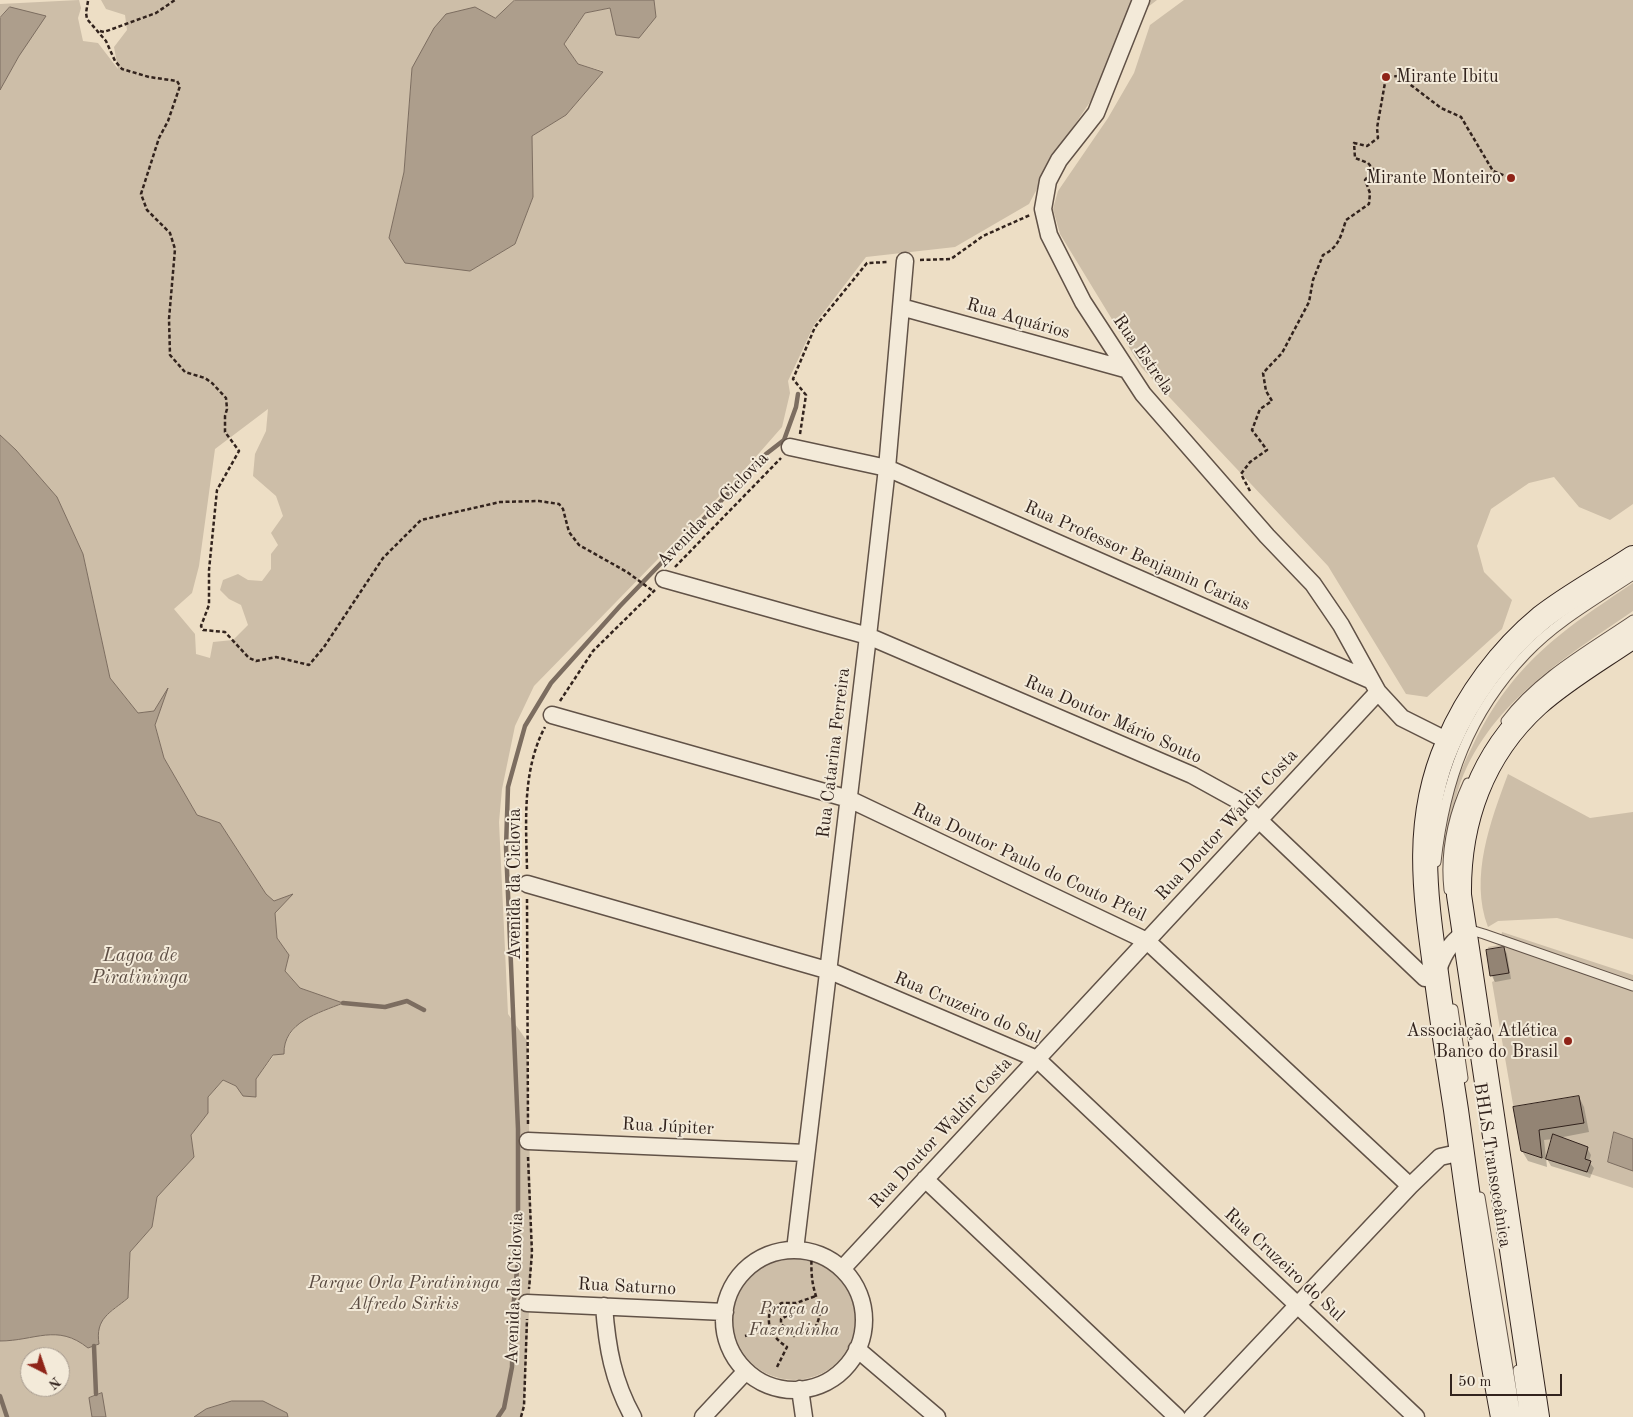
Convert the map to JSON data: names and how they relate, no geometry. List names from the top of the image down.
{
  "streets": {
    "street": [
      "Rua Aquários",
      "Rua Estrela",
      "Rua Professor Benjamin Carias",
      "Rua Doutor Mário Souto",
      "Rua Catarina Ferreira",
      "Rua Doutor Waldir Costa",
      "Rua Doutor Paulo do Couto Pfeil",
      "Rua Cruzeiro do Sul",
      "Rua Júpiter",
      "Rua Saturno"
    ],
    "lane": ["BHLS Transoceânica"],
    "path": ["Avenida da Ciclovia"]
  },
  "crossings": [
    ["Rua Aquários", "Rua Estrela"],
    ["Rua Aquários", "Rua Catarina Ferreira"],
    ["Rua Estrela", "Rua Professor Benjamin Carias"],
    ["Rua Estrela", "Rua Doutor Waldir Costa"],
    ["Avenida da Ciclovia", "Rua Professor Benjamin Carias"],
    ["Avenida da Ciclovia", "Rua Doutor Mário Souto"],
    ["Avenida da Ciclovia", "Rua Catarina Ferreira"],
    ["Avenida da Ciclovia", "Rua Doutor Paulo do Couto Pfeil"],
    ["Avenida da Ciclovia", "Rua Cruzeiro do Sul"],
    ["Avenida da Ciclovia", "Rua Júpiter"],
    ["Avenida da Ciclovia", "Rua Saturno"],
    ["Rua Professor Benjamin Carias", "Rua Catarina Ferreira"],
    ["Rua Professor Benjamin Carias", "Rua Doutor Waldir Costa"],
    ["Rua Doutor Mário Souto", "Rua Catarina Ferreira"],
    ["Rua Doutor Mário Souto", "Rua Doutor Waldir Costa"],
    ["Rua Catarina Ferreira", "Rua Doutor Waldir Costa"],
    ["Rua Catarina Ferreira", "Rua Doutor Paulo do Couto Pfeil"],
    ["Rua Catarina Ferreira", "Rua Cruzeiro do Sul"],
    ["Rua Catarina Ferreira", "Rua Júpiter"],
    ["Rua Catarina Ferreira", "Rua Saturno"],
    ["Rua Doutor Waldir Costa", "Rua Doutor Paulo do Couto Pfeil"],
    ["Rua Doutor Waldir Costa", "Rua Cruzeiro do Sul"],
    ["Rua Doutor Waldir Costa", "Rua Saturno"]
  ],
  "water": ["Lagoa de Piratininga"],
  "parks": ["Parque Orla Piratininga Alfredo Sirkis", "Praça do Fazendinha"],
  "places": ["Mirante Ibitu", "Mirante Monteiro", "Associação Atlética Banco do Brasil"],
  "scale_bar": "50 m",
  "north": "bottom right"
}
